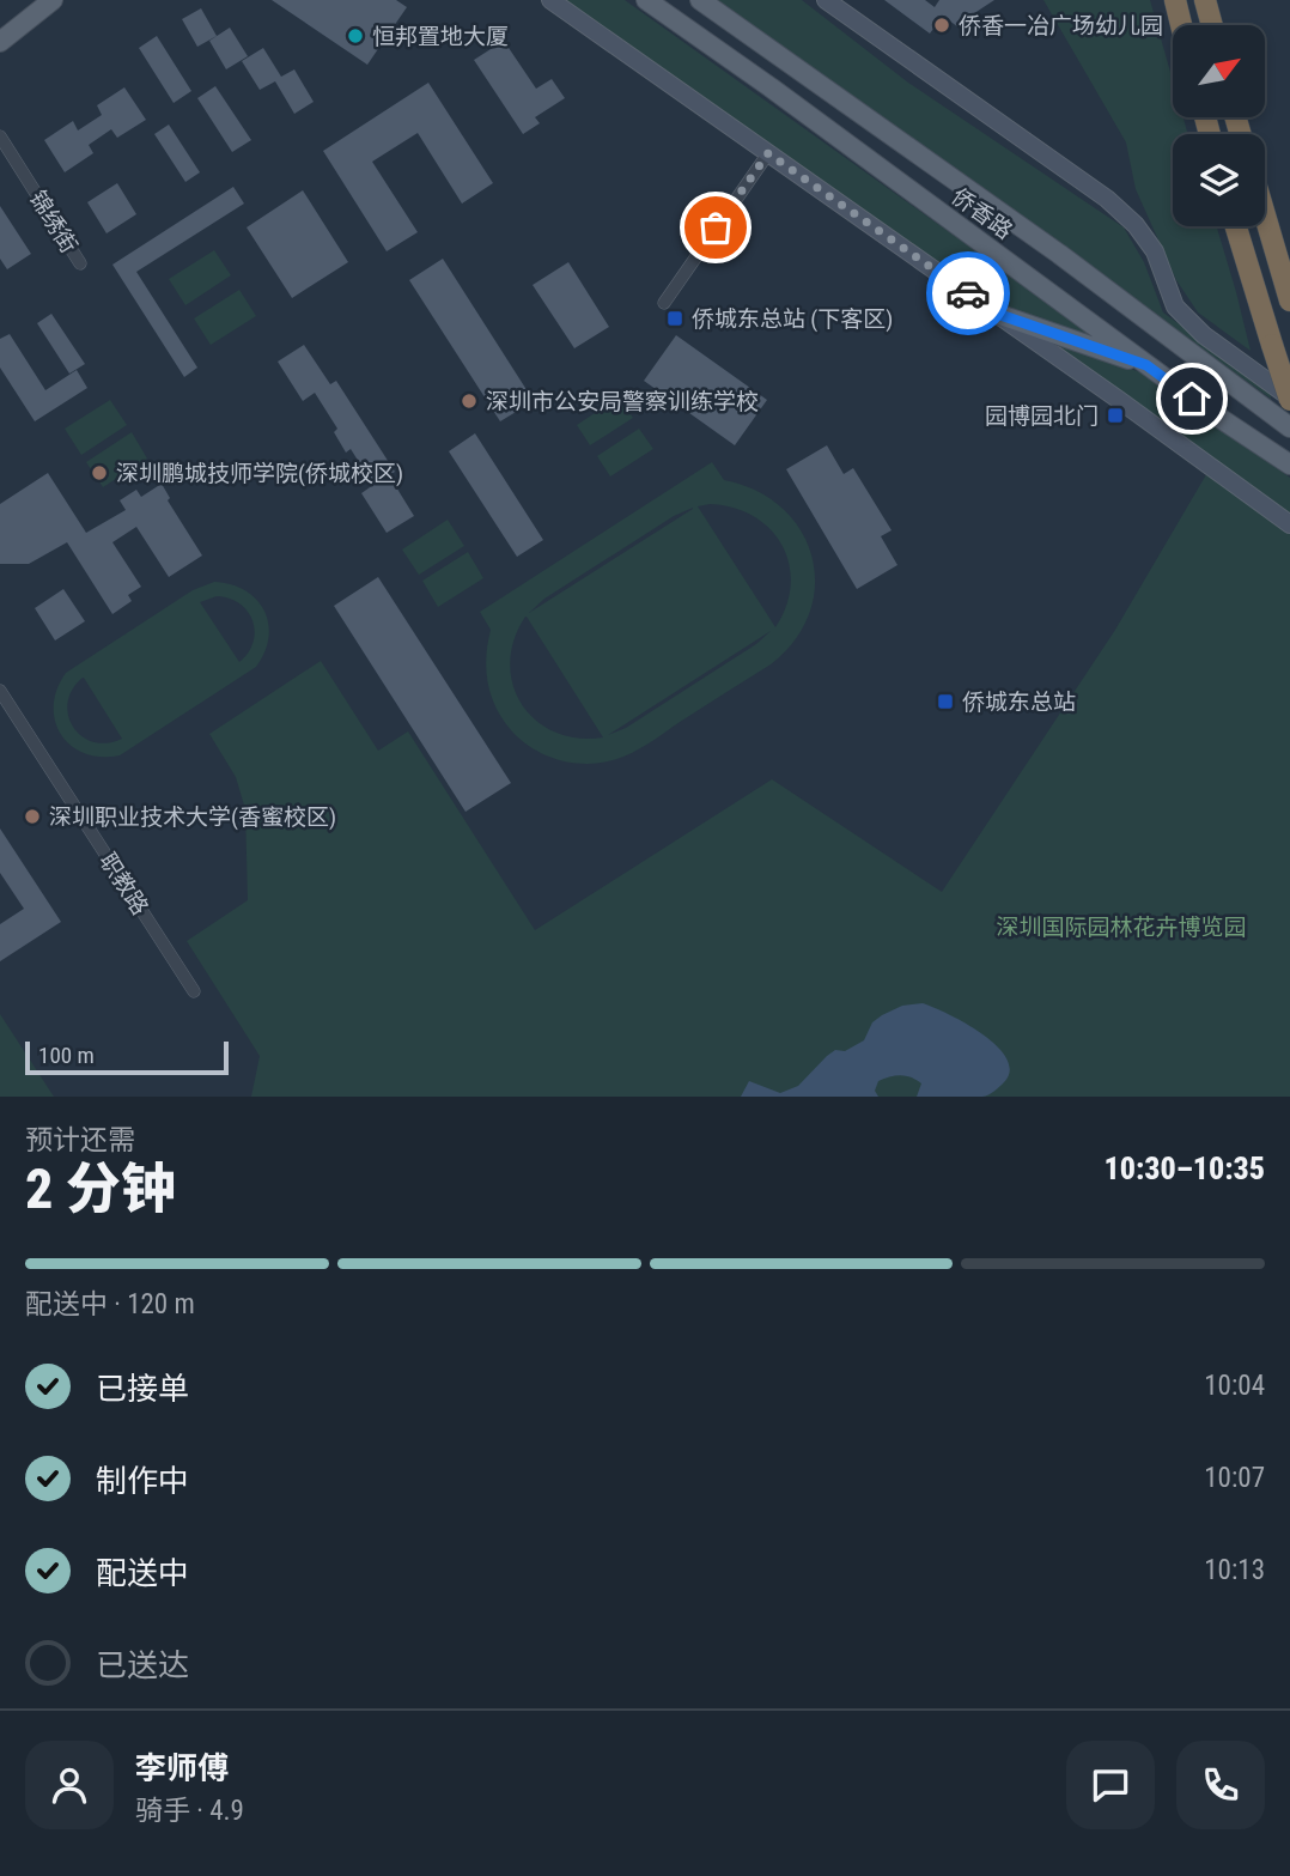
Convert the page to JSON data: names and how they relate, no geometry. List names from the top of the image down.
{
  "streets": {
    "main road": ["侨香路"],
    "street": ["锦绣街", "职教路"]
  },
  "parks": ["深圳国际园林花卉博览园"],
  "places": {
    "other": [
      "侨香一冶广场幼儿园",
      "恒邦置地大厦",
      "深圳市公安局警察训练学校",
      "深圳鹏城技师学院(侨城校区)",
      "深圳职业技术大学(香蜜校区)"
    ],
    "transit": ["侨城东总站 (下客区)", "园博园北门", "侨城东总站"]
  },
  "scale_bar": "100 m",
  "north": "top right",
  "page": {
    "scale": "100 m",
    "heading": ["2 分钟", "预计还需", "10:30–10:35"],
    "panel": ["李师傅", "骑手 · 4.9"],
    "bar": "配送中 · 120 m",
    "list": [
      ["已接单", "10:04"],
      ["制作中", "10:07"],
      ["配送中", "10:13"],
      "已送达"
    ]
  }
}
